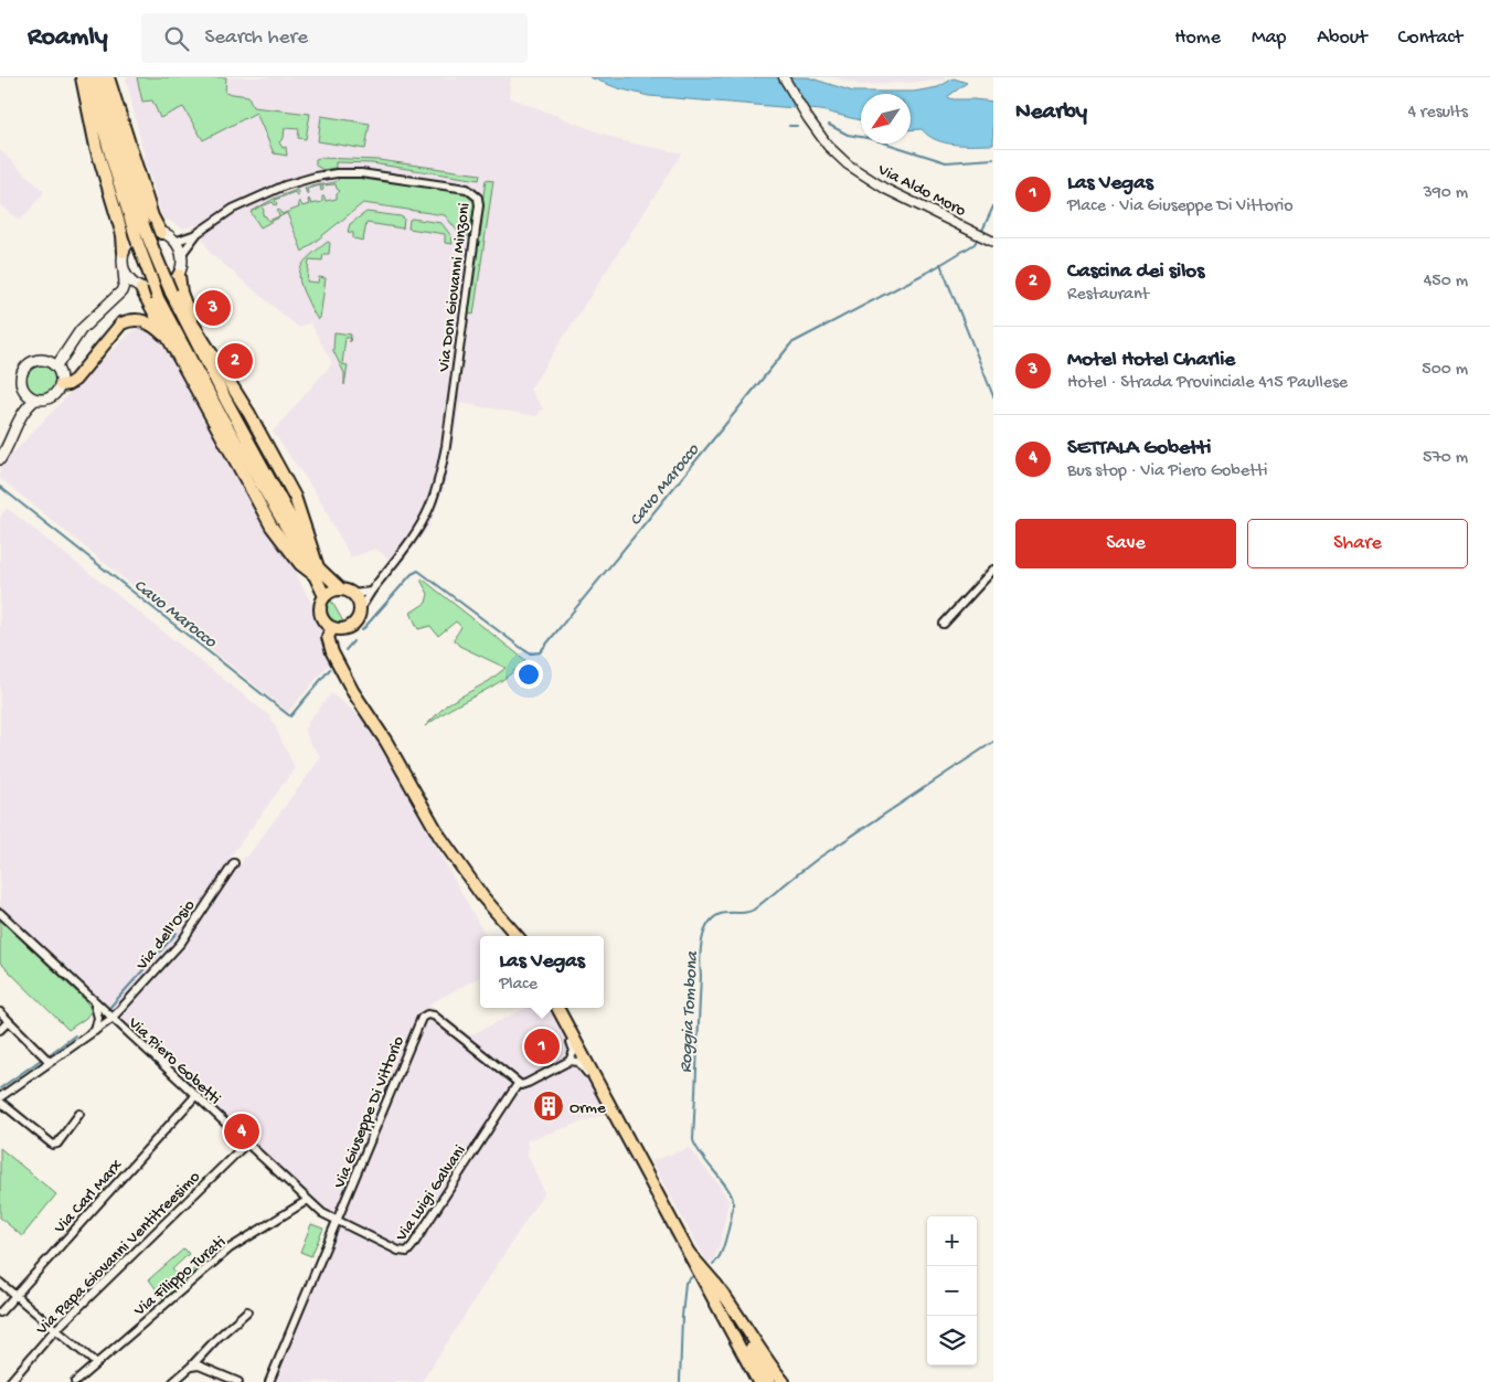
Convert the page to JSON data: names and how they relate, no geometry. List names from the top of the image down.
{
  "streets": {
    "street": [
      "Via Aldo Moro",
      "Via Don Giovanni Minzoni",
      "Via dell'Osio",
      "Via Piero Gobetti",
      "Via Giuseppe Di Vittorio",
      "Via Luigi Galvani",
      "Via Carl Marx",
      "Via Papa Giovanni Ventitreesimo",
      "Via Filippo Turati"
    ]
  },
  "crossings": [
    ["Via dell'Osio", "Via Piero Gobetti"],
    ["Via Piero Gobetti", "Via Giuseppe Di Vittorio"],
    ["Via Piero Gobetti", "Via Luigi Galvani"],
    ["Via Piero Gobetti", "Via Carl Marx"],
    ["Via Piero Gobetti", "Via Papa Giovanni Ventitreesimo"],
    ["Via Piero Gobetti", "Via Filippo Turati"],
    ["Via Giuseppe Di Vittorio", "Via Luigi Galvani"]
  ],
  "water": ["Cavo Marocco", "Roggia Tombona"],
  "places": {
    "building": ["Orme"]
  },
  "north": "bottom left",
  "page": {
    "header": "Roamly",
    "search": "Search here",
    "nav": [
      "Home",
      "Map",
      "About",
      "Contact"
    ],
    "heading": ["Nearby", "4 results"],
    "list": [
      {
        "mark": "1",
        "name": "Las Vegas",
        "note": "Place · Via Giuseppe Di Vittorio",
        "value": "390 m"
      },
      {
        "mark": "2",
        "name": "Cascina dei silos",
        "note": "Restaurant",
        "value": "450 m"
      },
      {
        "mark": "3",
        "name": "Motel Hotel Charlie",
        "note": "Hotel · Strada Provinciale 415 Paullese",
        "value": "500 m"
      },
      {
        "mark": "4",
        "name": "SETTALA Gobetti",
        "note": "Bus stop · Via Piero Gobetti",
        "value": "570 m"
      }
    ],
    "pins": [
      "3",
      "2",
      "1",
      "4"
    ],
    "buttons": ["Save", "Share"],
    "popup": ["Las Vegas", "Place"],
    "map_buttons": ["+", "−"]
  }
}
